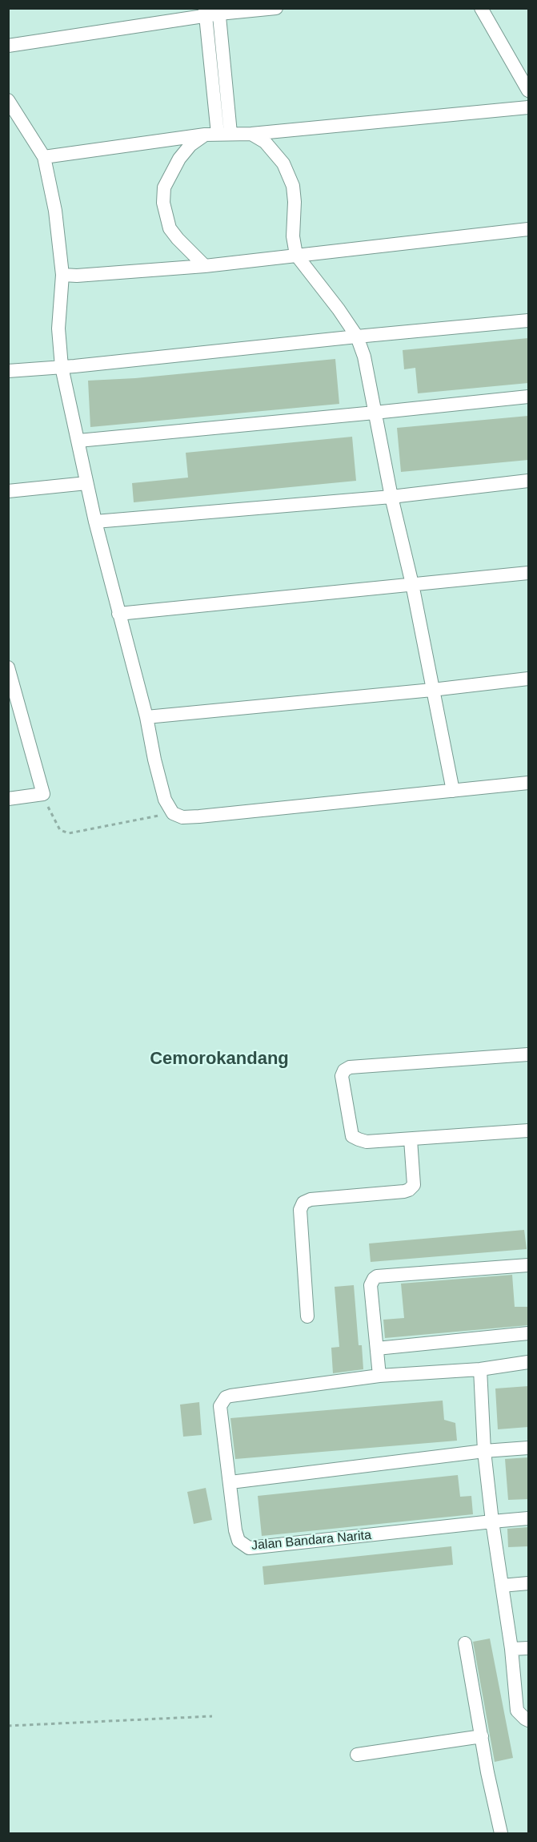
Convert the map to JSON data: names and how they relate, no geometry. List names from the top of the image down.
{
  "streets": {
    "street": ["Jalan Bandara Narita"]
  },
  "districts": ["Cemorokandang"]
}
